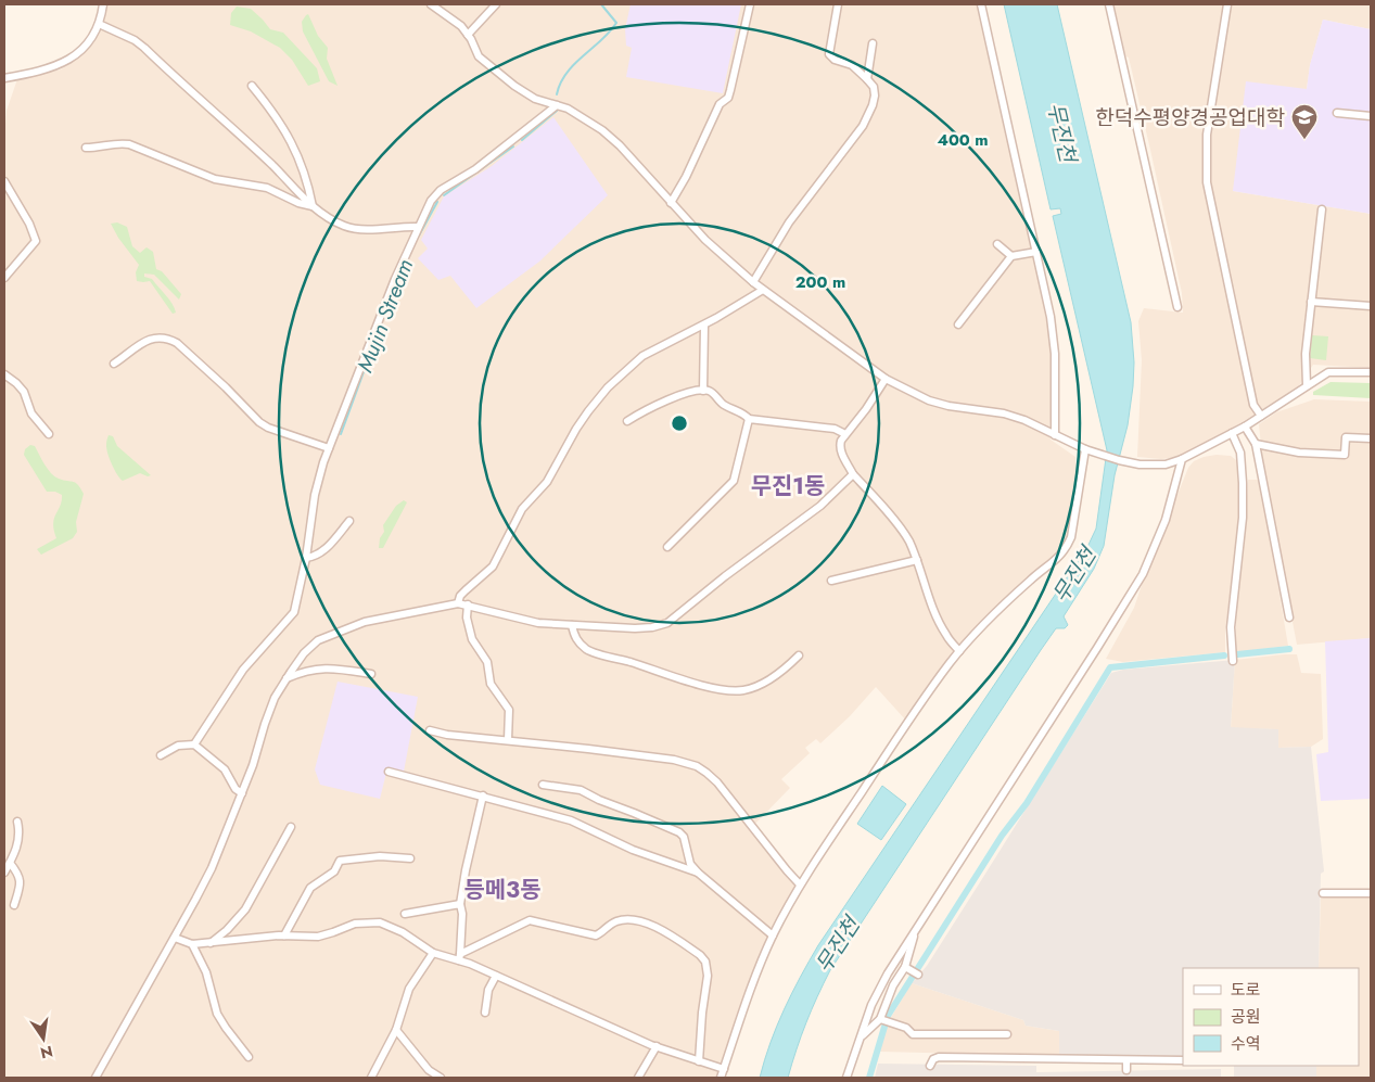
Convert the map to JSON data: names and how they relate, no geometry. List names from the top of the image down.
{
  "districts": ["무진1동", "등메3동"],
  "water": ["무진천", "Mujin Stream"],
  "places": {
    "school or university": ["한덕수평양경공업대학"]
  },
  "legend": ["도로", "공원", "수역"],
  "north": "bottom",
  "rings": ["400 m", "200 m"]
}
